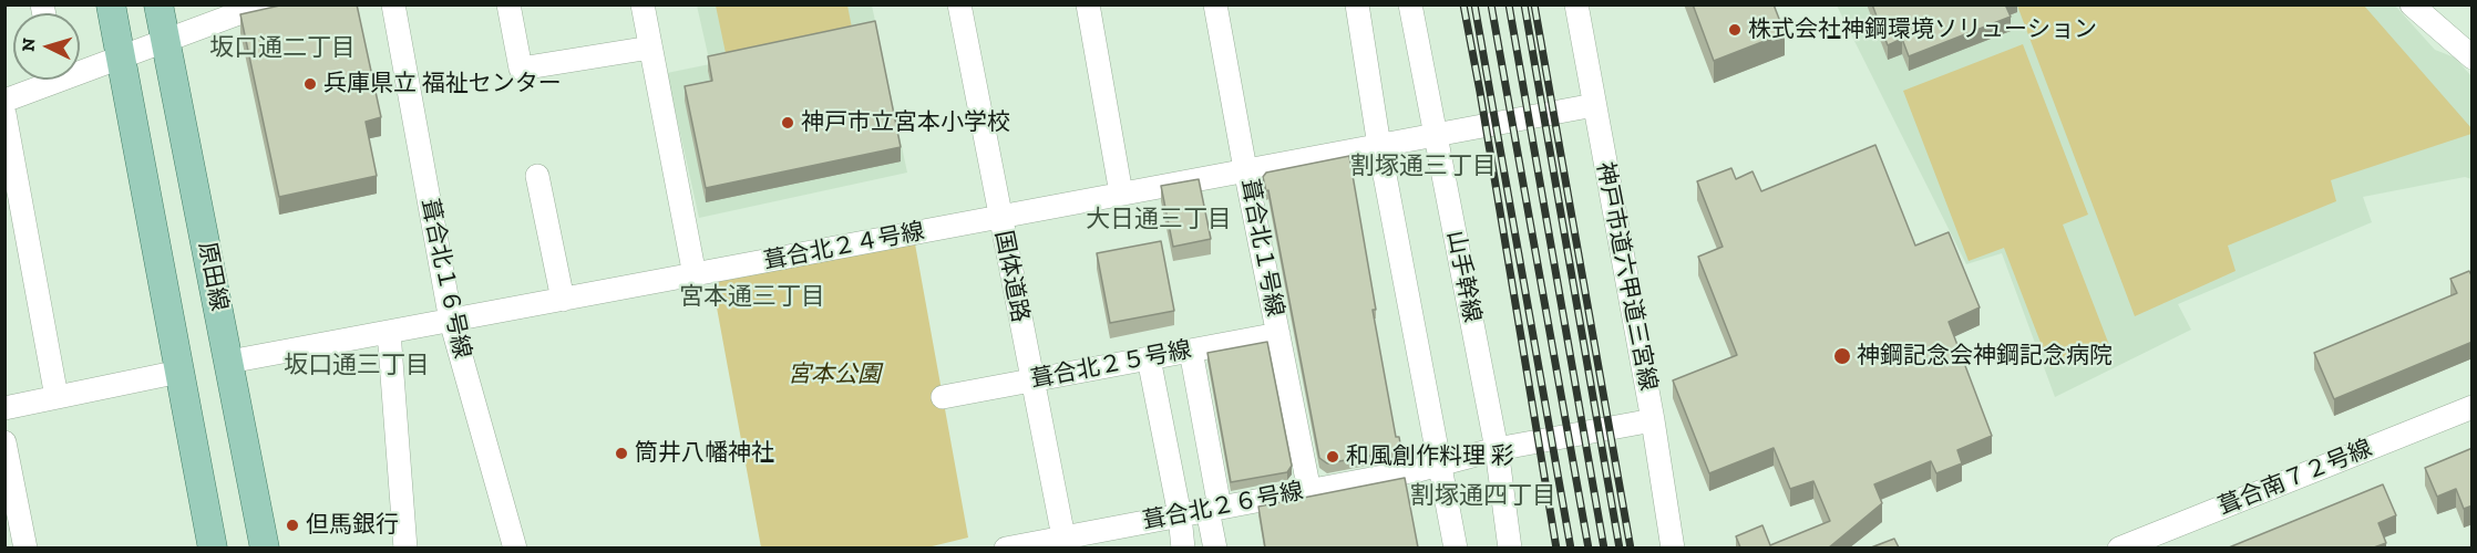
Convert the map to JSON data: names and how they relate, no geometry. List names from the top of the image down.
{
  "streets": {
    "main road": ["原田線"],
    "street": [
      "葺合北２４号線",
      "葺合北１号線",
      "国体道路",
      "山手幹線",
      "神戸市道六甲道三宮線",
      "葺合北１６号線",
      "葺合北２５号線",
      "葺合南７２号線",
      "葺合北２６号線"
    ]
  },
  "crossings": [
    ["葺合北２４号線", "葺合北１号線"],
    ["葺合北２４号線", "原田線"],
    ["葺合北２４号線", "国体道路"],
    ["葺合北２４号線", "山手幹線"],
    ["葺合北２４号線", "神戸市道六甲道三宮線"],
    ["葺合北２４号線", "葺合北１６号線"],
    ["葺合北１号線", "葺合北２５号線"],
    ["葺合北１号線", "葺合北２６号線"],
    ["国体道路", "葺合北２５号線"],
    ["国体道路", "葺合北２６号線"],
    ["山手幹線", "葺合北２６号線"],
    ["神戸市道六甲道三宮線", "葺合北２６号線"]
  ],
  "districts": [
    "坂口通二丁目",
    "割塚通三丁目",
    "大日通三丁目",
    "宮本通三丁目",
    "坂口通三丁目",
    "割塚通四丁目"
  ],
  "parks": ["宮本公園"],
  "places": [
    "株式会社神鋼環境ソリューション",
    "兵庫県立 福祉センター",
    "神戸市立宮本小学校",
    "神鋼記念会神鋼記念病院",
    "筒井八幡神社",
    "和風創作料理 彩",
    "但馬銀行"
  ],
  "north": "left"
}
